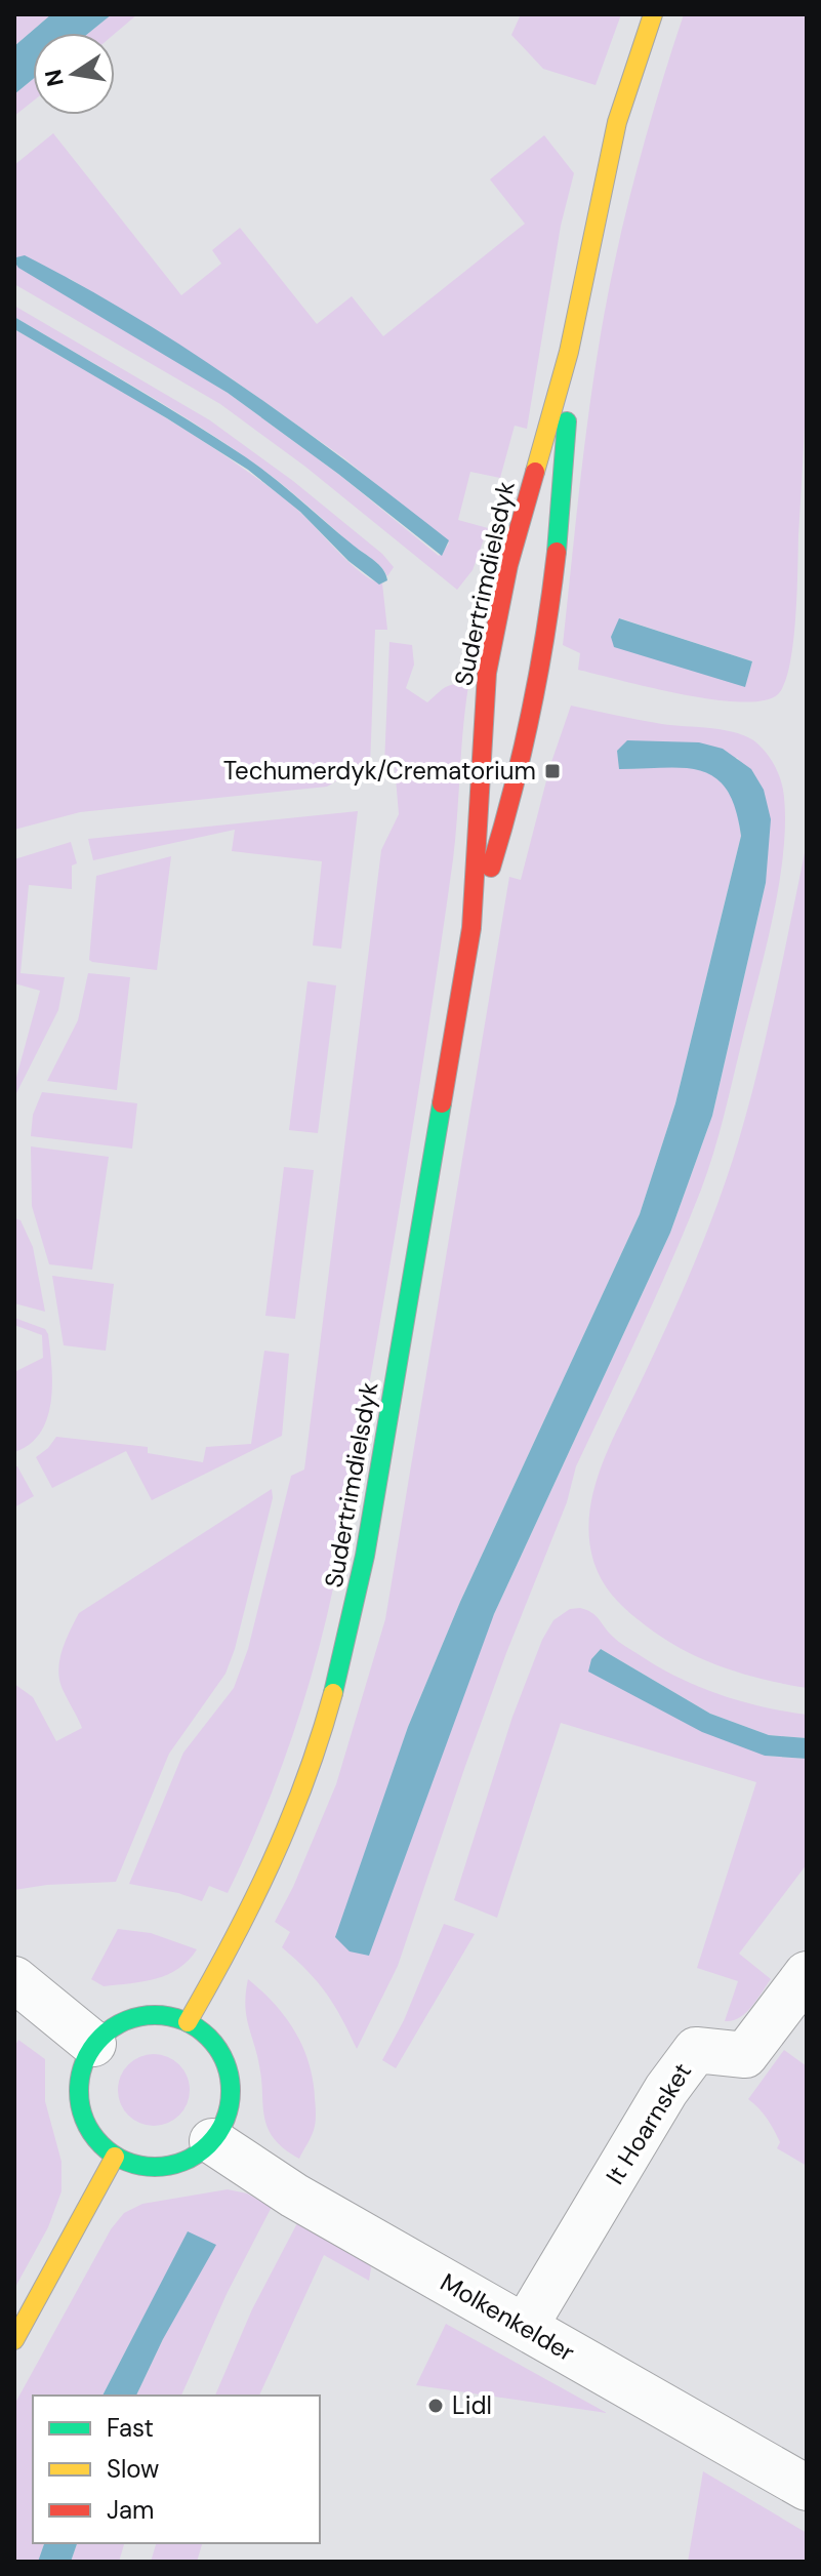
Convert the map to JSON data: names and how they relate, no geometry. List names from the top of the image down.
{
  "streets": {
    "street": ["Sudertrimdielsdyk", "It Hoarnsket", "Molkenkelder"]
  },
  "crossings": [
    ["Sudertrimdielsdyk", "Molkenkelder"],
    ["It Hoarnsket", "Molkenkelder"]
  ],
  "places": {
    "transit": ["Techumerdyk/Crematorium"],
    "other": ["Lidl"]
  },
  "legend": ["Fast", "Slow", "Jam"],
  "north": "left"
}
